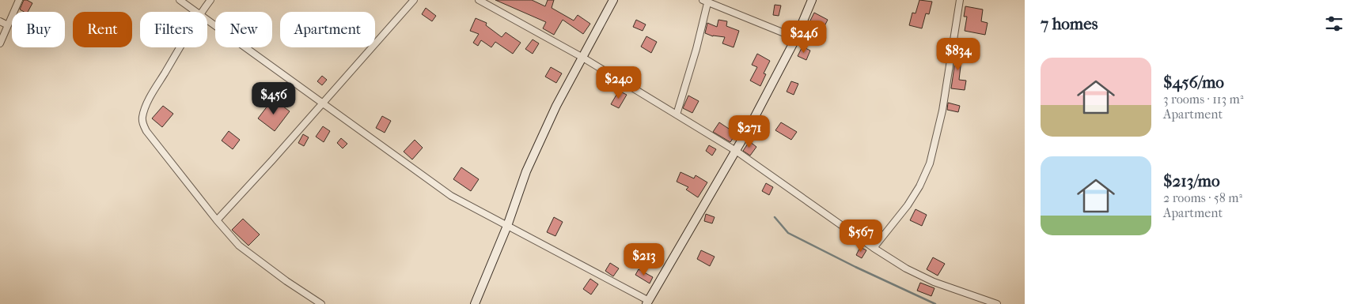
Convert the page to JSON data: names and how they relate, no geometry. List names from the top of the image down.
{
  "page": {
    "heading": "7 homes",
    "chip": [
      "Buy",
      "Rent",
      "Filters",
      "New",
      "Apartment"
    ],
    "price": [
      "$246",
      "$834",
      "$240",
      "$456",
      "$271",
      "$567",
      "$213"
    ],
    "list": [
      {
        "name": "$456/mo",
        "note": "3 rooms · 113 m² · Apartment"
      },
      {
        "name": "$213/mo",
        "note": "2 rooms · 58 m² · Apartment"
      }
    ]
  }
}
